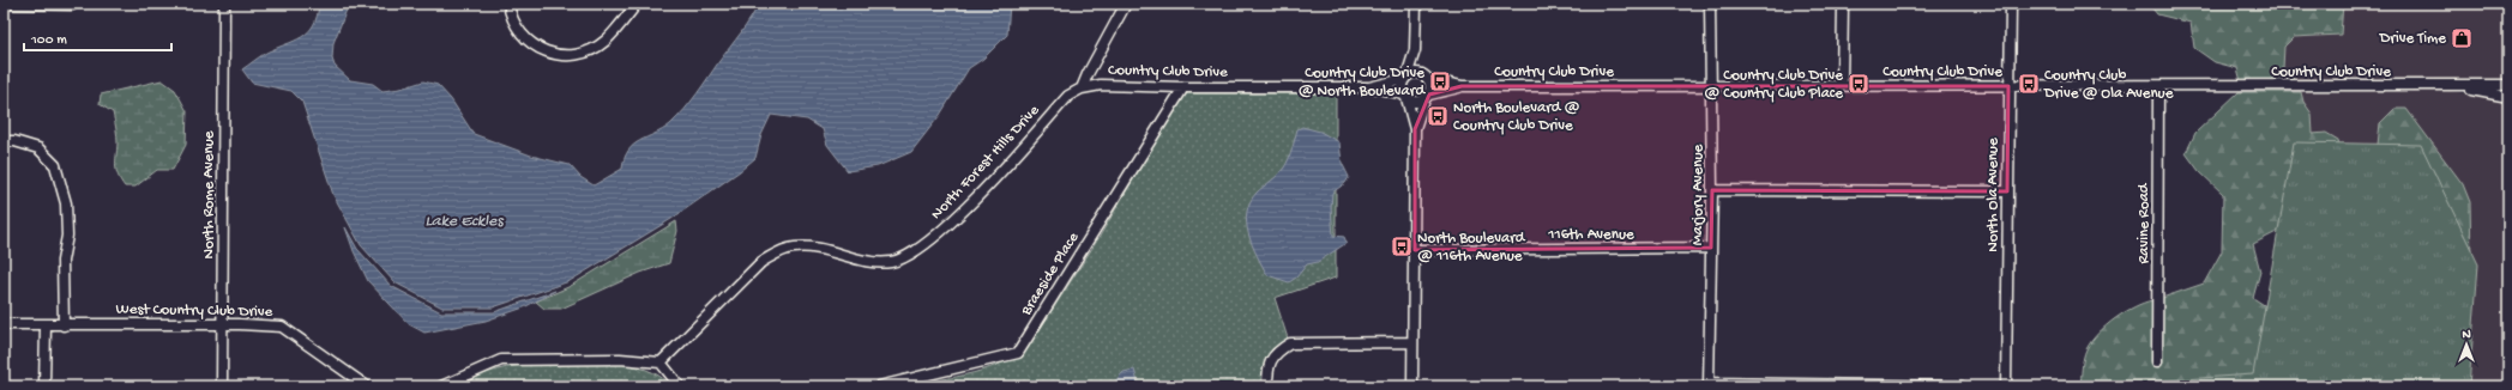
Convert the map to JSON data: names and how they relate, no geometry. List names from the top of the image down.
{
  "streets": {
    "street": [
      "Country Club Drive",
      "North Forest Hills Drive",
      "North Rome Avenue",
      "Marjory Avenue",
      "North Ola Avenue",
      "Ravine Road",
      "116th Avenue",
      "Braeside Place",
      "West Country Club Drive"
    ]
  },
  "crossings": [
    ["Country Club Drive", "North Forest Hills Drive"],
    ["Country Club Drive", "Marjory Avenue"],
    ["Country Club Drive", "North Ola Avenue"],
    ["Country Club Drive", "Ravine Road"],
    ["Country Club Drive", "Braeside Place"],
    ["North Rome Avenue", "West Country Club Drive"],
    ["Marjory Avenue", "116th Avenue"]
  ],
  "water": ["Lake Eckles"],
  "places": {
    "shop": ["Drive Time"],
    "bus stop": [
      "Country Club Drive @ North Boulevard",
      "Country Club Drive @ Country Club Place",
      "Country Club Drive @ Ola Avenue",
      "North Boulevard @ Country Club Drive",
      "North Boulevard @ 116th Avenue"
    ]
  },
  "scale_bar": "100 m",
  "north": "top"
}
